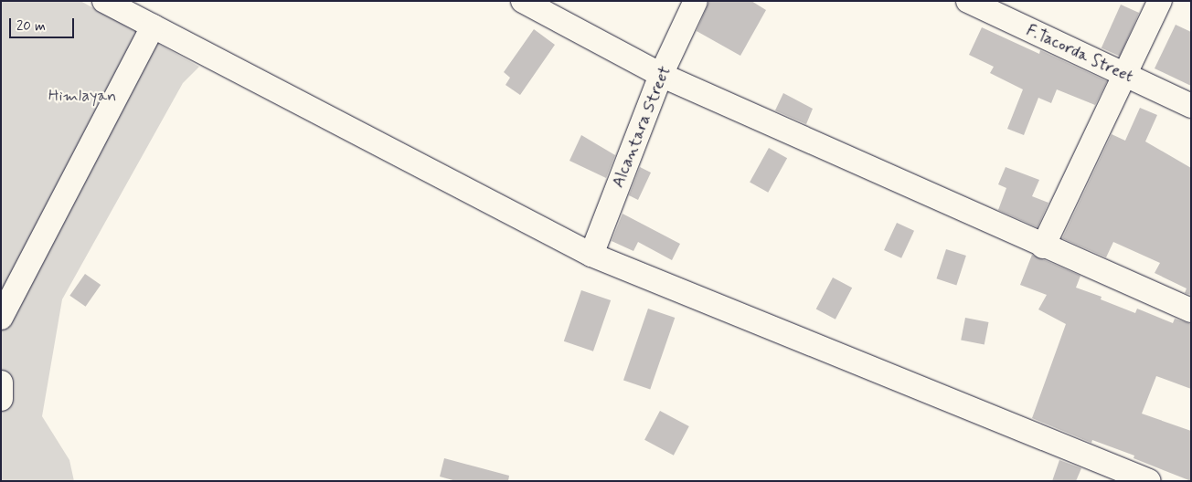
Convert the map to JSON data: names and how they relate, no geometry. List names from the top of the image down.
{
  "streets": {
    "street": ["F.Tacorda Street", "Alcantara Street"]
  },
  "parks": ["Himlayan"],
  "scale_bar": "20 m"
}
